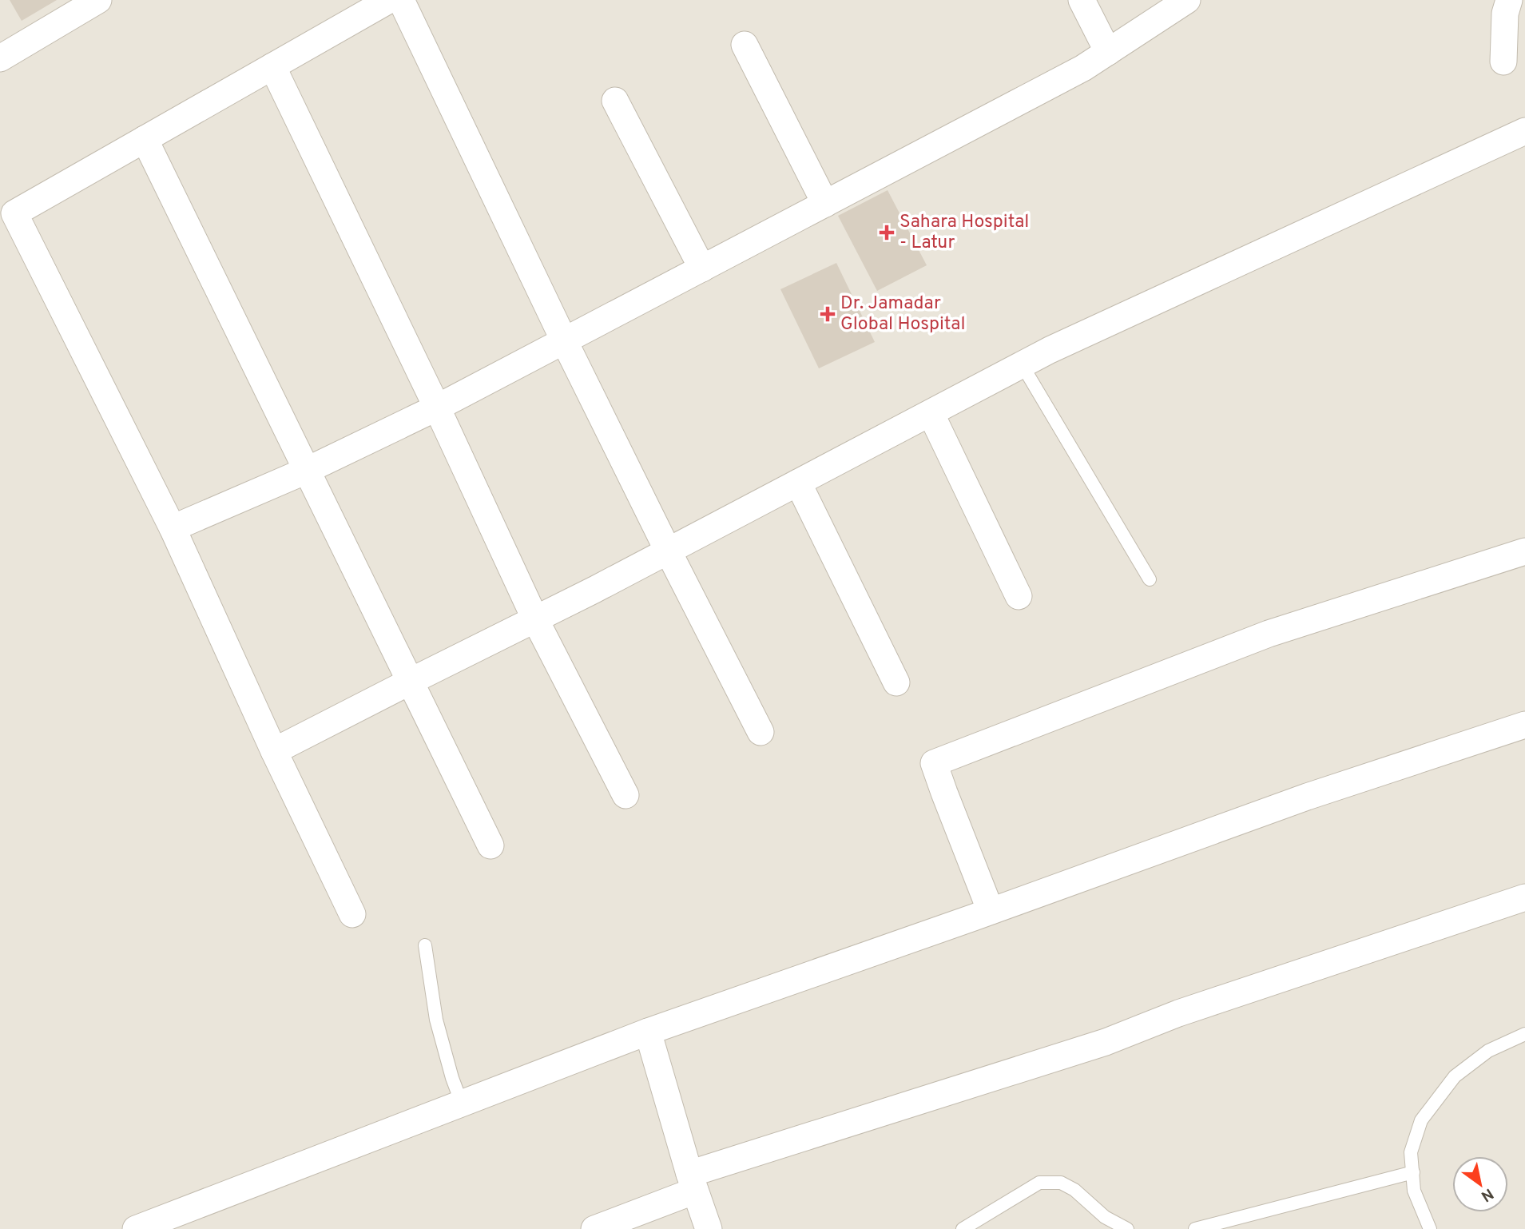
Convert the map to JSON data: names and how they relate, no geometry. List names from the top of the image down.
{
  "places": {
    "health": ["Sahara Hospital - Latur", "Dr. Jamadar Global Hospital"]
  },
  "north": "bottom right"
}
